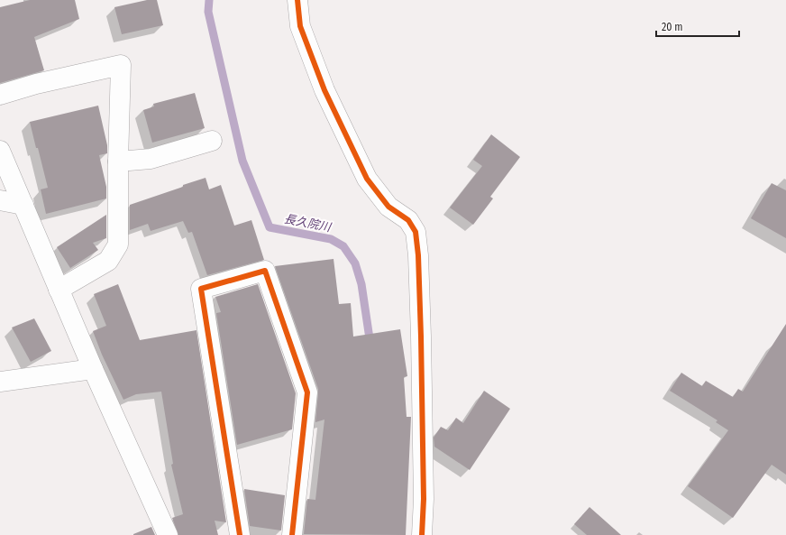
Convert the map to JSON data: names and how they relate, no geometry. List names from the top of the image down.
{
  "water": ["長久院川"],
  "scale_bar": "20 m"
}
